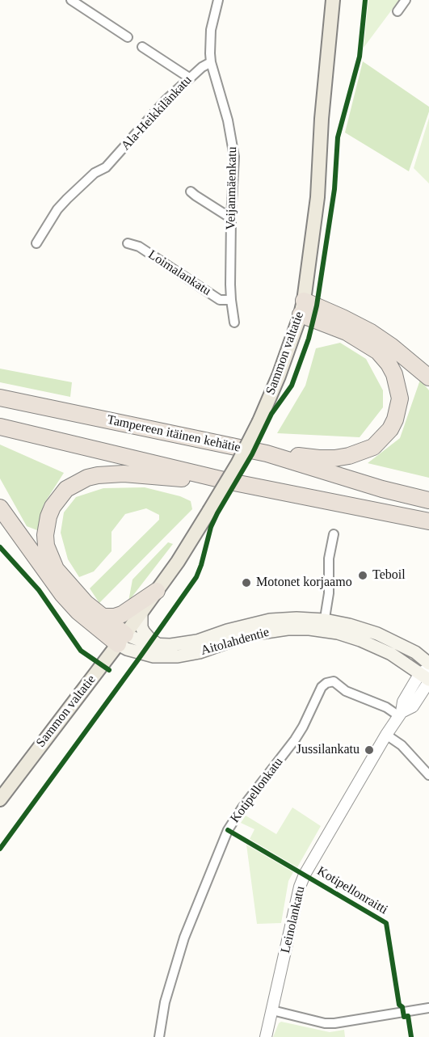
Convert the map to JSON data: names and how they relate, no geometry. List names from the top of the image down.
{
  "streets": {
    "highway": ["Tampereen itäinen kehätie"],
    "main road": ["Sammon valtatie", "Aitolahdentie"],
    "street": [
      "Ala-Heikkilänkatu",
      "Veijanmäenkatu",
      "Loimalankatu",
      "Kotipellonkatu",
      "Leinolankatu"
    ],
    "cycle path": ["Kotipellonraitti"]
  },
  "crossings": [
    ["Ala-Heikkilänkatu", "Veijanmäenkatu"],
    ["Veijanmäenkatu", "Loimalankatu"],
    ["Sammon valtatie", "Aitolahdentie"],
    ["Aitolahdentie", "Leinolankatu"],
    ["Kotipellonkatu", "Leinolankatu"]
  ],
  "places": ["Teboil", "Motonet korjaamo", "Jussilankatu"]
}
